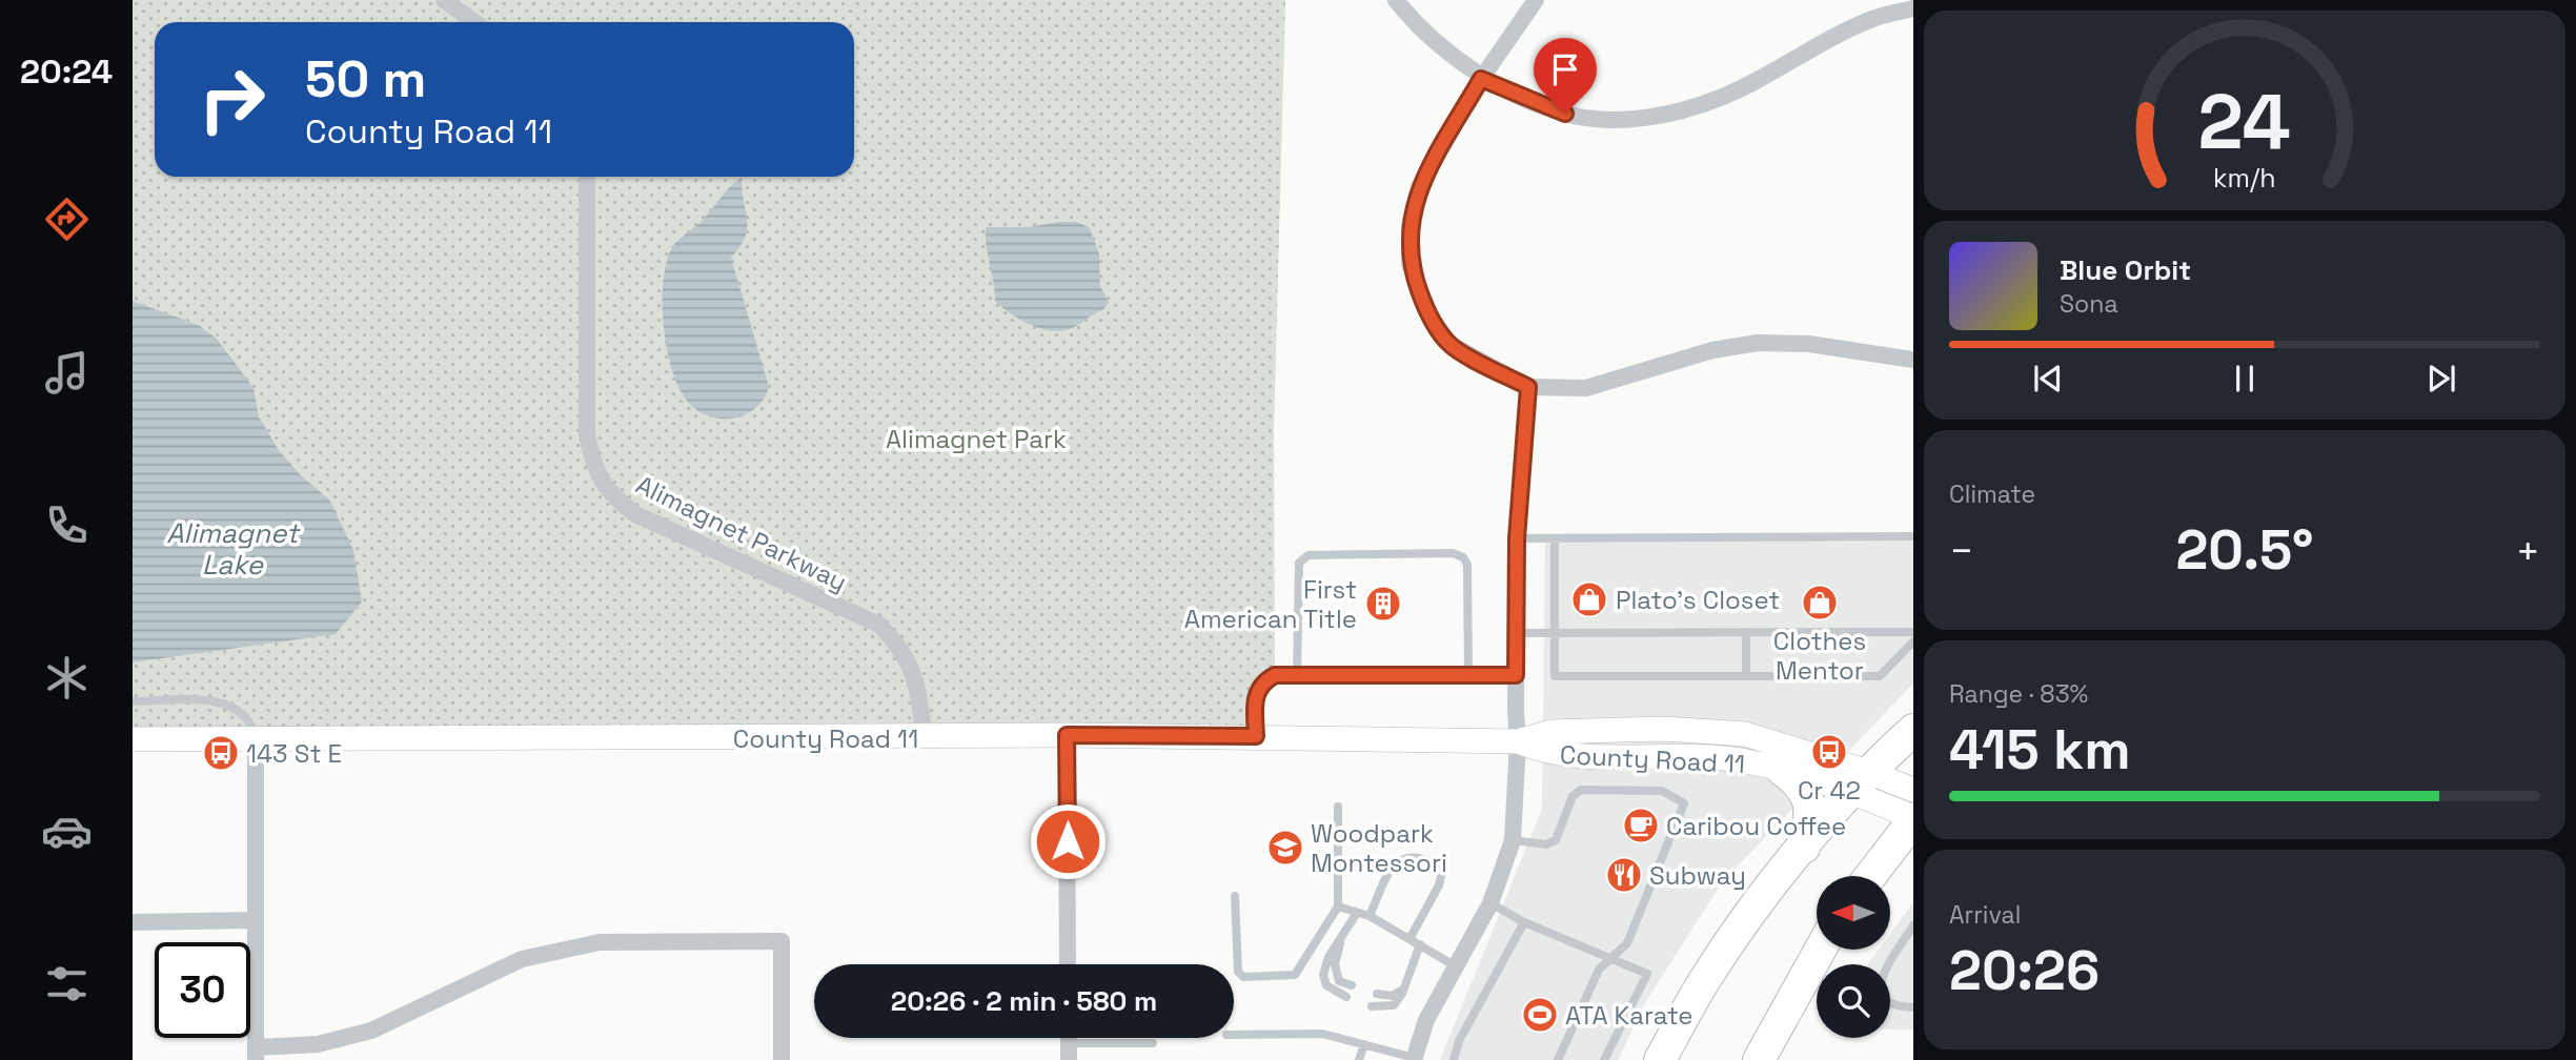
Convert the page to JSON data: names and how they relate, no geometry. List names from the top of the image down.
{
  "streets": {
    "street": ["Alimagnet Parkway", "County Road 11"]
  },
  "crossings": [
    ["Alimagnet Parkway", "County Road 11"]
  ],
  "water": ["Alimagnet Lake"],
  "parks": ["Alimagnet Park"],
  "places": {
    "shop": ["Plato's Closet", "Clothes Mentor"],
    "building": ["First American Title"],
    "bus stop": ["Cr 42", "143 St E"],
    "cafe": ["Caribou Coffee"],
    "school or university": ["Woodpark Montessori"],
    "restaurant": ["Subway"],
    "sports": ["ATA Karate"]
  },
  "north": "left",
  "page": {
    "tabs": "20:24",
    "turn": ["50 m", "County Road 11"],
    "song": ["Blue Orbit", "Sona"],
    "tile": [
      "Climate",
      ["Range · 83%", "415 km"],
      ["Arrival", "20:26"]
    ],
    "heat": ["−", "20.5°", "+"],
    "limit": "30",
    "trip": "20:26 · 2 min · 580 m",
    "gauge": ["24", "km/h"]
  }
}
